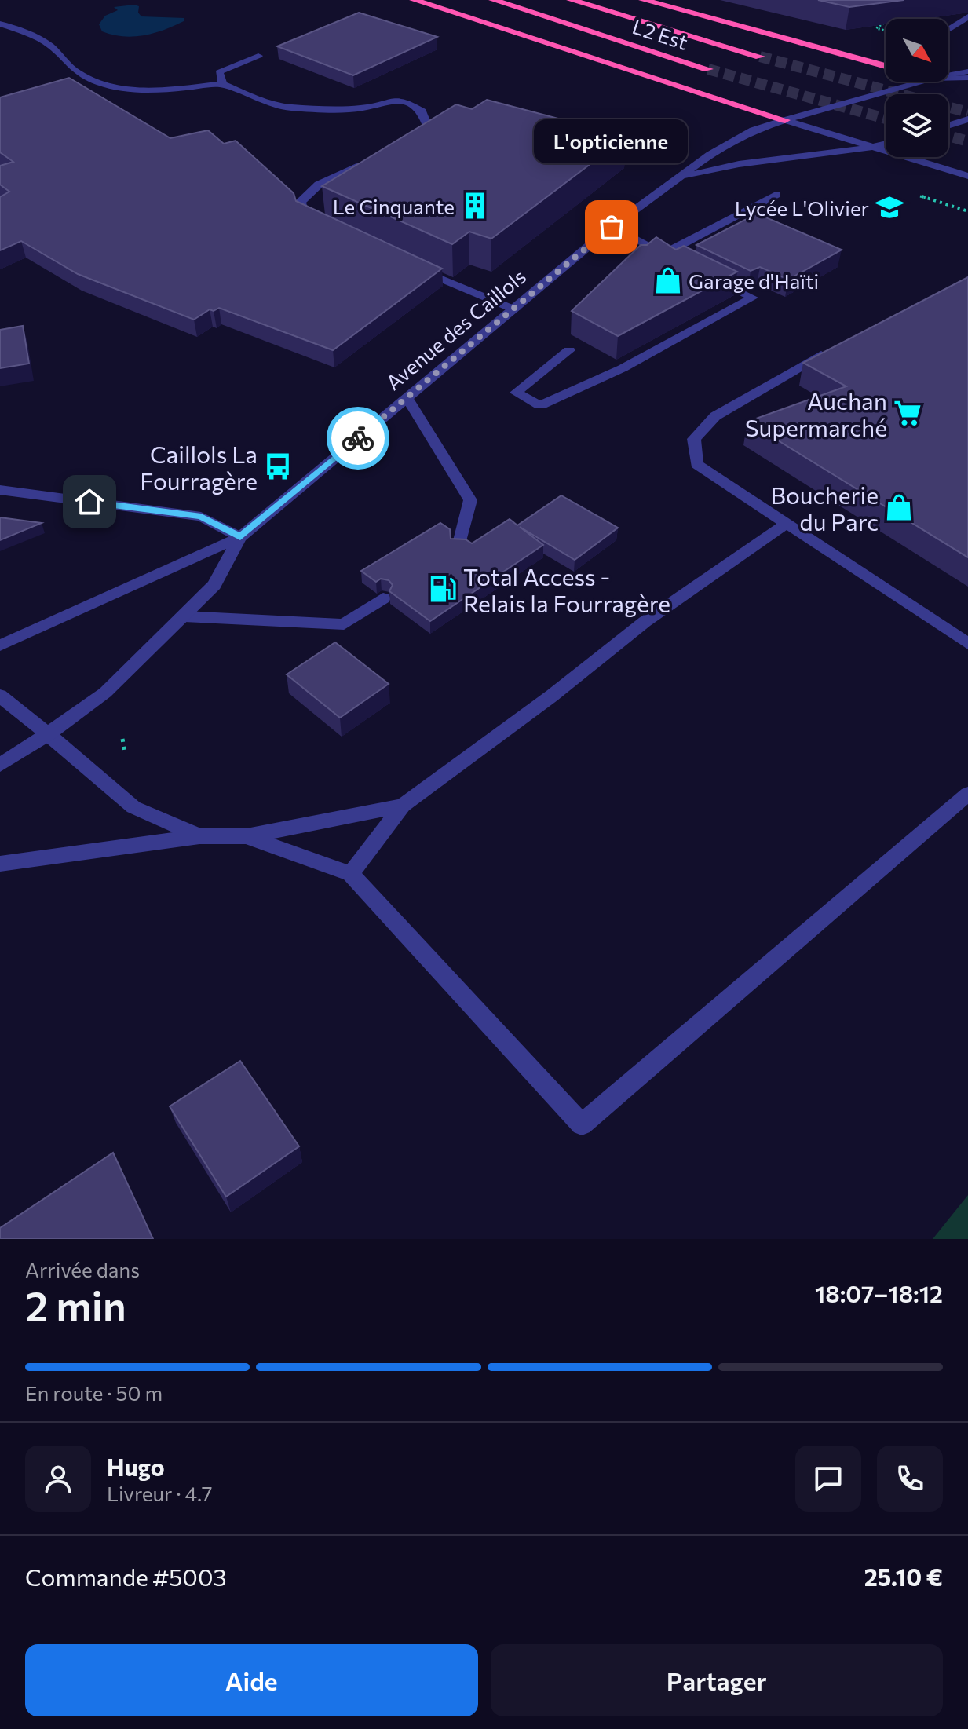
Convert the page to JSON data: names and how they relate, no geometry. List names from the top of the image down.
{
  "streets": {
    "highway": ["L2 Est"],
    "street": ["Avenue des Caillols"]
  },
  "places": {
    "building": ["Le Cinquante"],
    "school or university": ["Lycée L'Olivier"],
    "other": ["L'opticienne"],
    "shop": ["Garage d'Haïti", "Boucherie du Parc"],
    "supermarket": ["Auchan Supermarché"],
    "bus stop": ["Caillols La Fourragère"],
    "fuel station": ["Total Access - Relais la Fourragère"]
  },
  "north": "bottom right",
  "page": {
    "bubble": "L'opticienne",
    "heading": ["2 min", "Arrivée dans", "18:07–18:12"],
    "panel": [
      "Hugo",
      "Livreur · 4.7",
      "Commande #5003",
      "25.10 €"
    ],
    "bar": "En route · 50 m",
    "buttons": ["Aide", "Partager"]
  }
}
